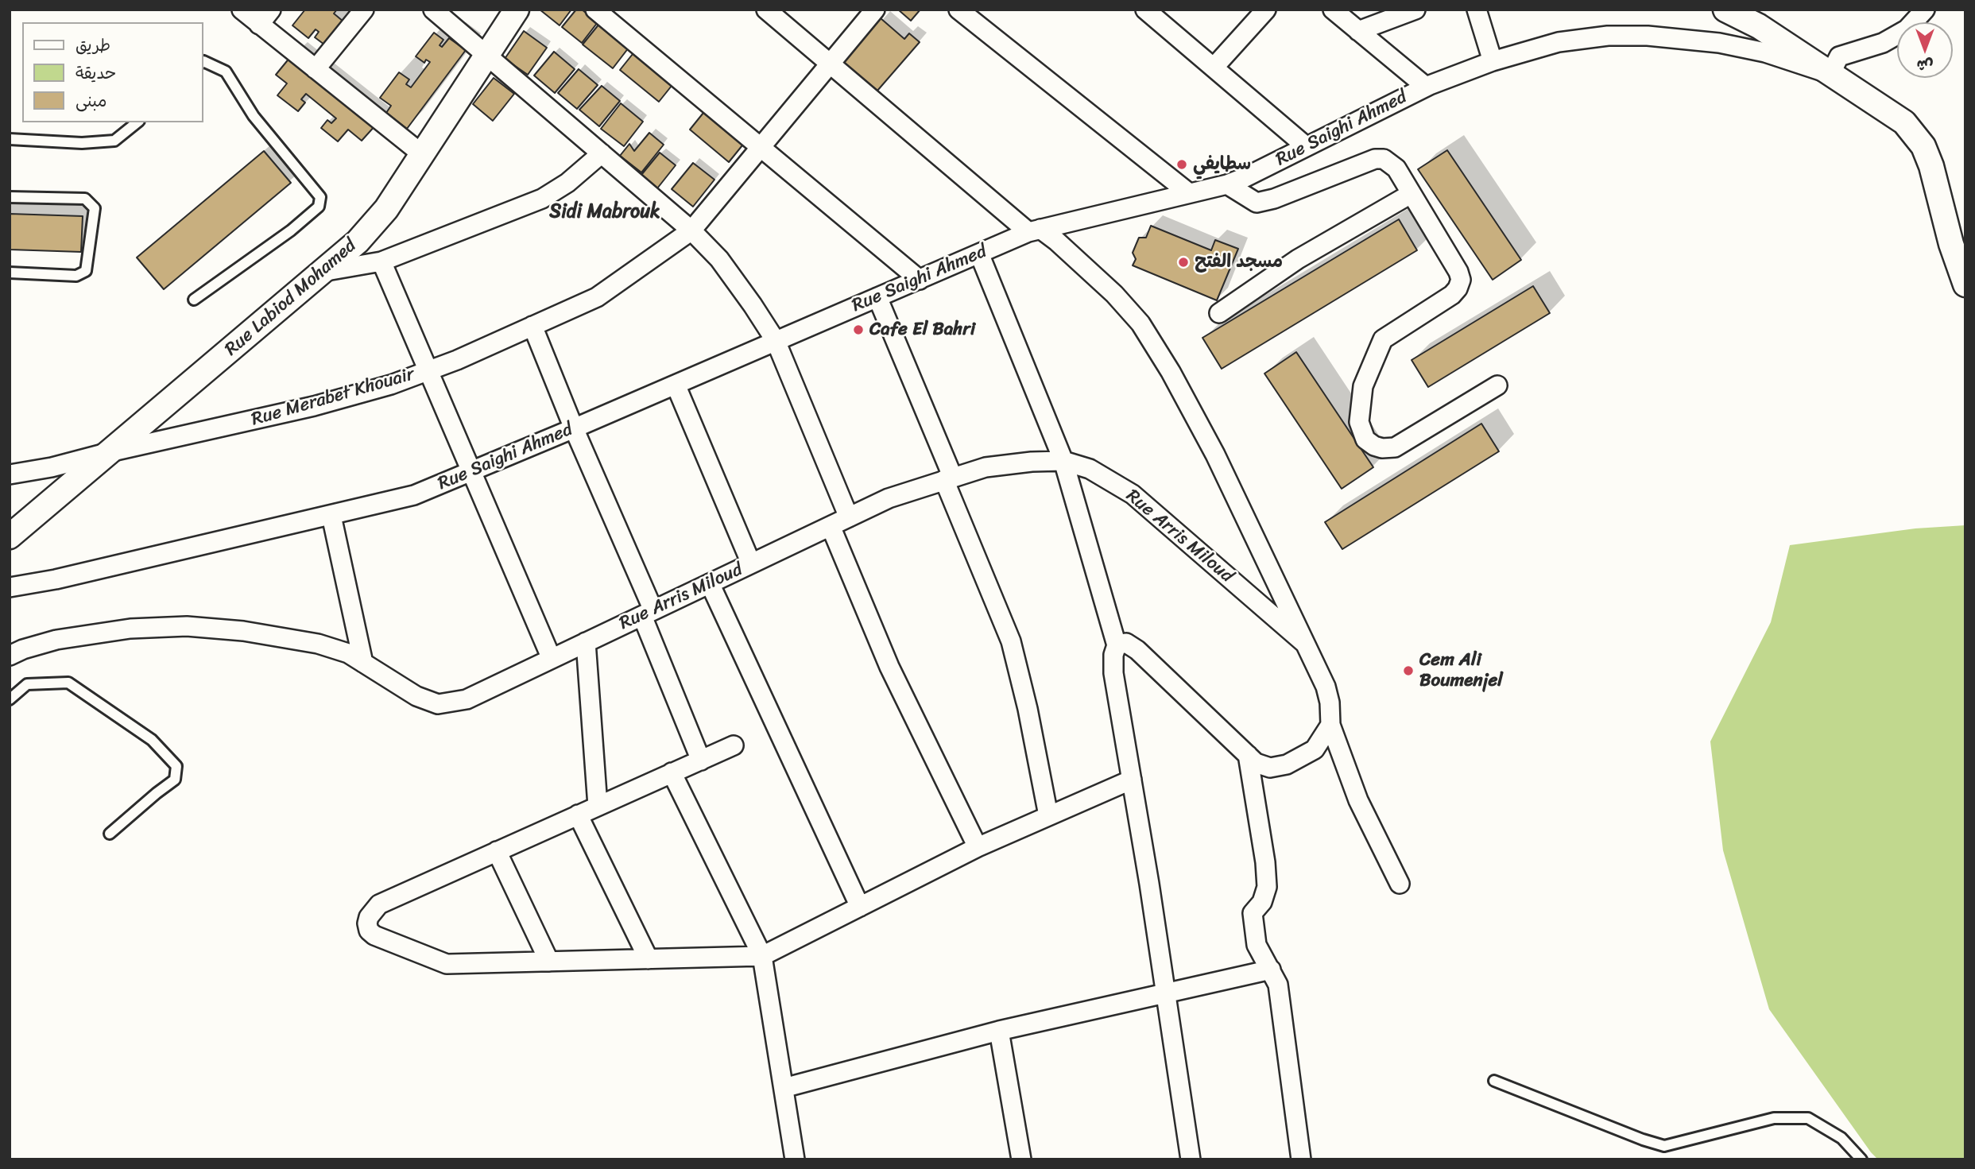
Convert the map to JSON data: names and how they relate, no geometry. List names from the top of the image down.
{
  "streets": {
    "street": [
      "Rue Saighi Ahmed",
      "Rue Labiod Mohamed",
      "Rue Merabet Khouair",
      "Rue Arris Miloud"
    ]
  },
  "crossings": [
    ["Rue Labiod Mohamed", "Rue Merabet Khouair"]
  ],
  "districts": ["Sidi Mabrouk"],
  "places": [
    "سطايفي",
    "مسجد الفتح",
    "Cafe El Bahri",
    "Cem Ali Boumenjel"
  ],
  "legend": ["طريق", "حديقة", "مبنى"],
  "north": "bottom"
}
